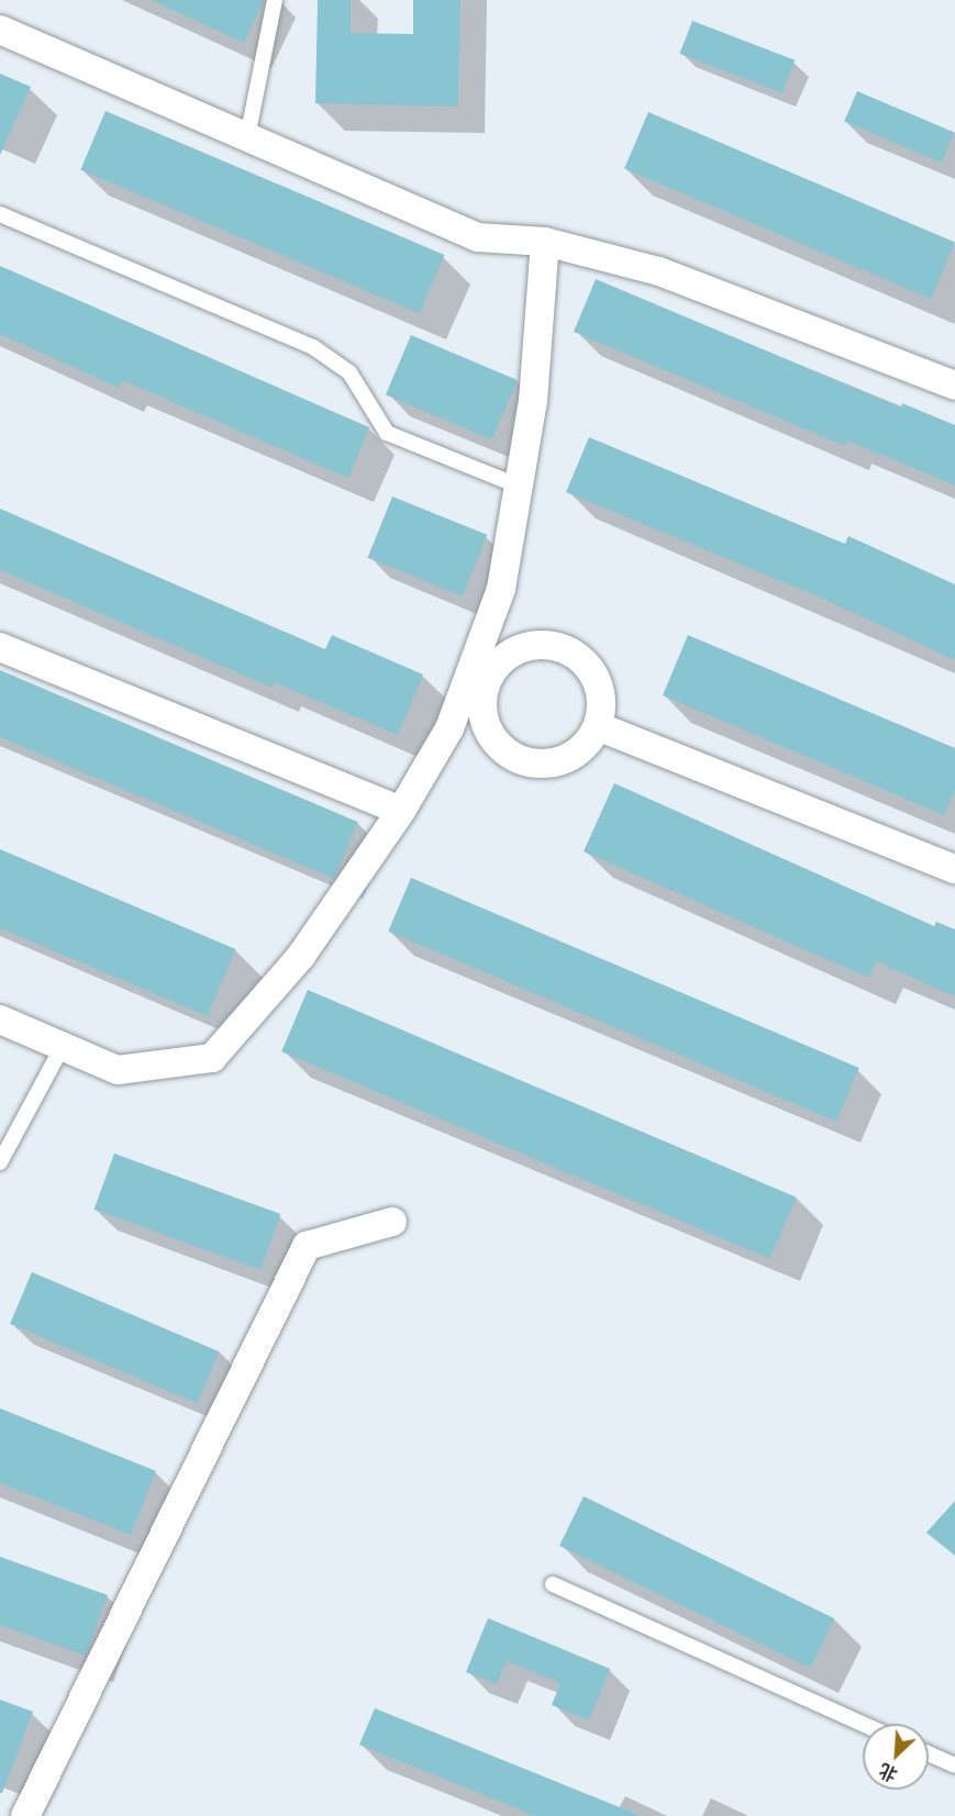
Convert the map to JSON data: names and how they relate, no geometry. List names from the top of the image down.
{
  "north": "bottom left"
}
